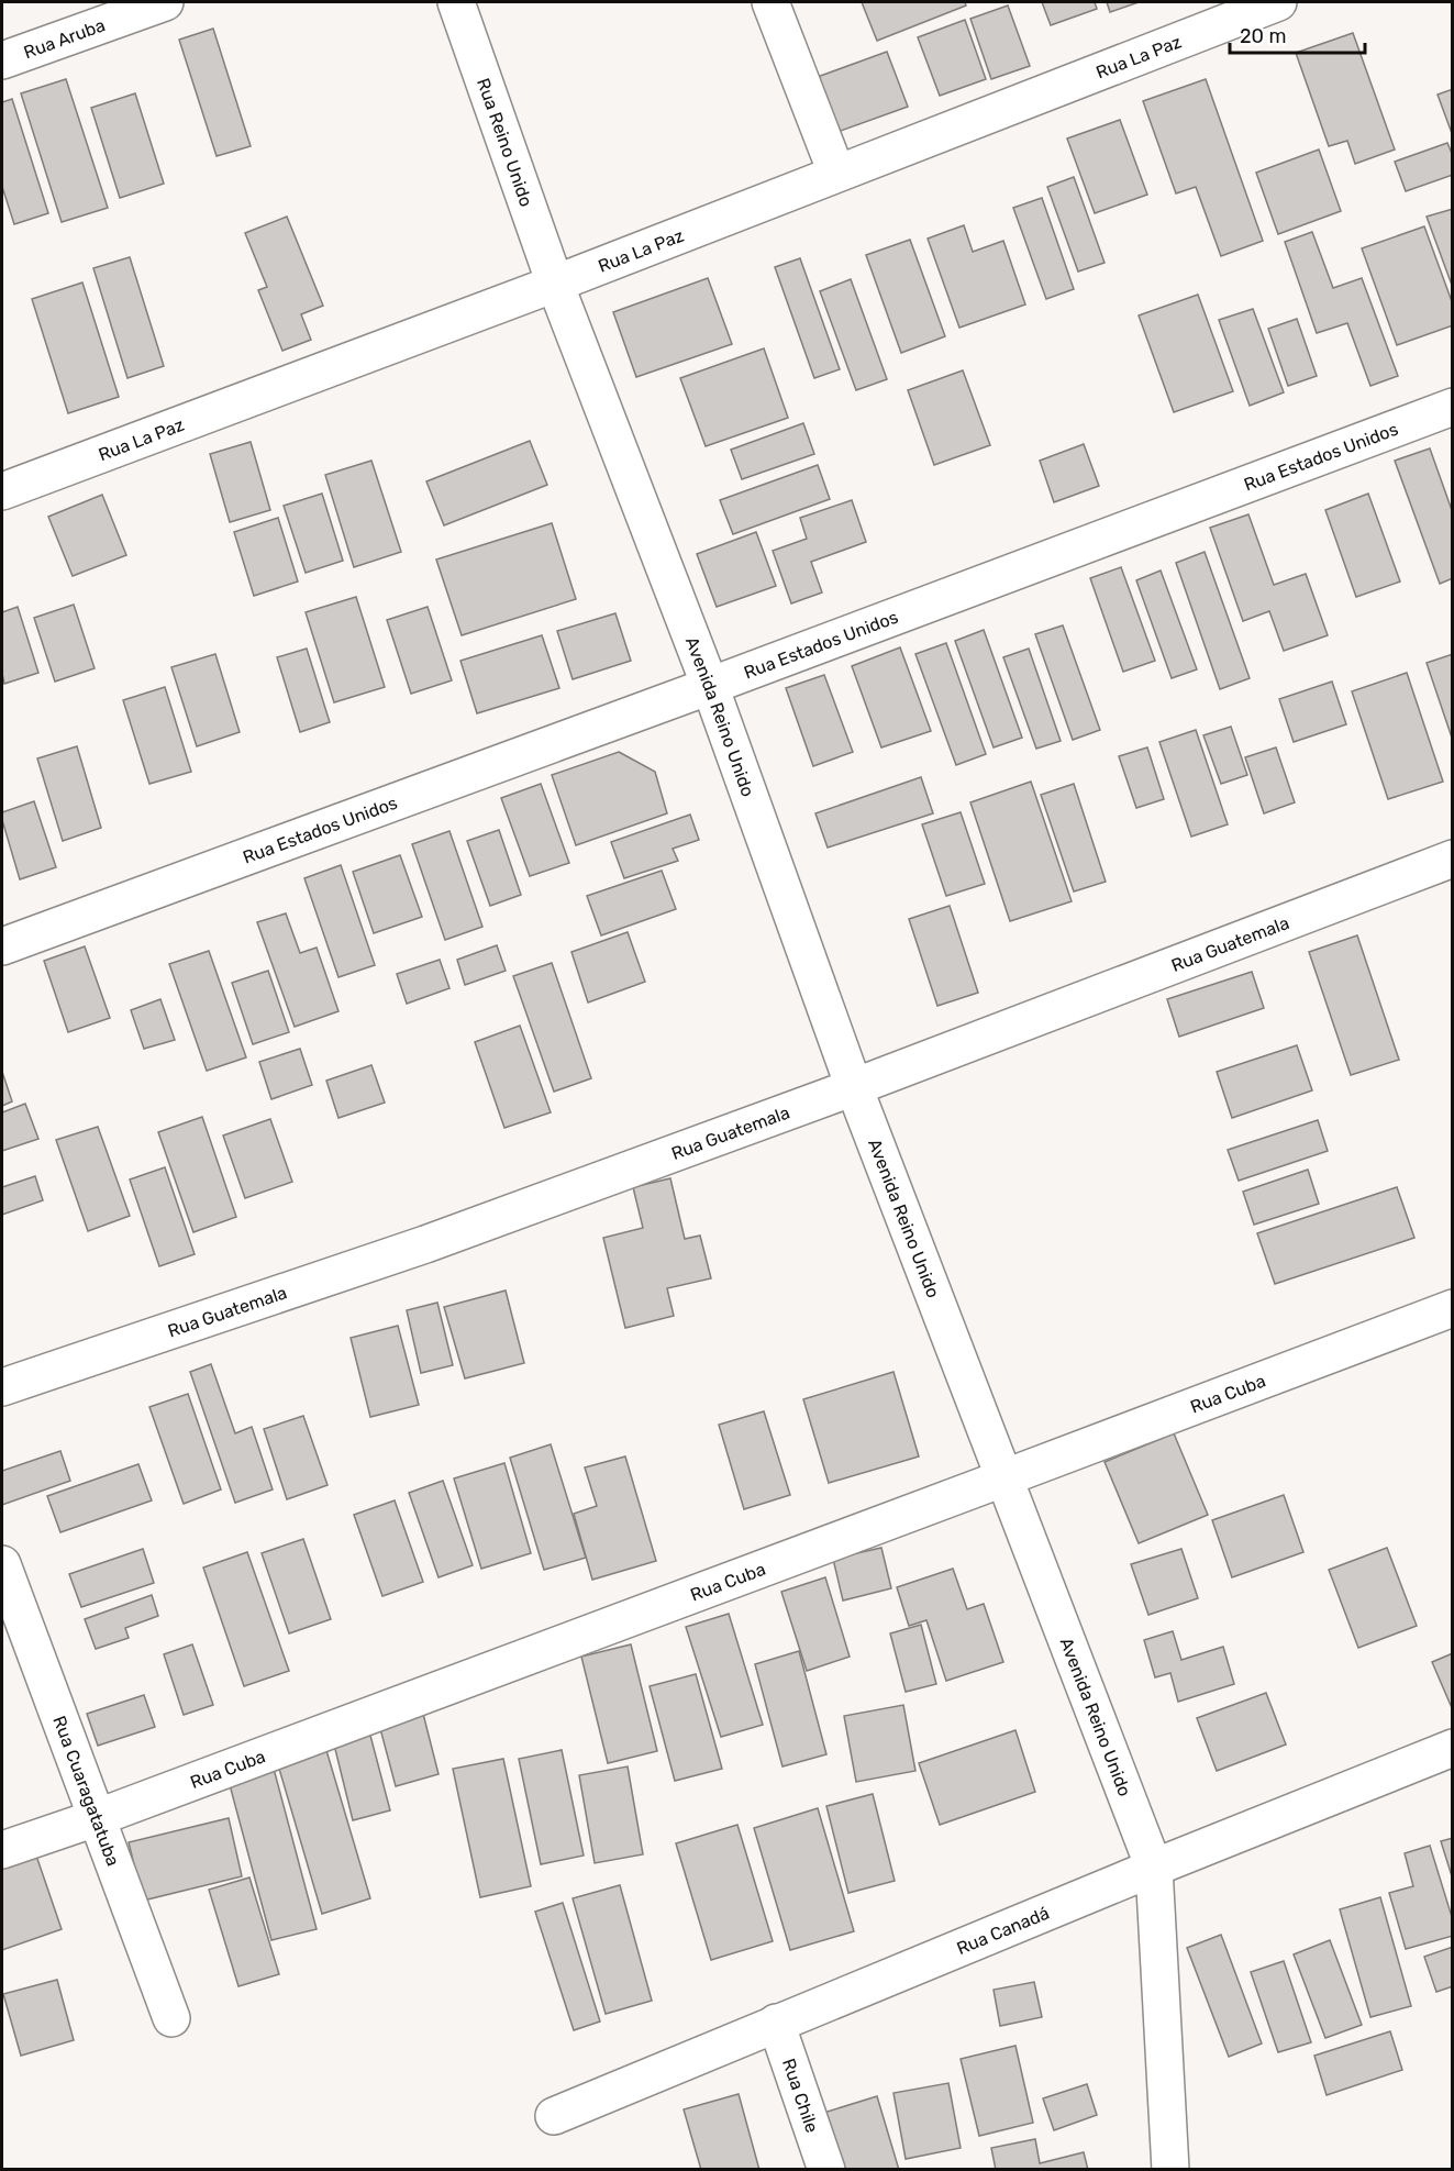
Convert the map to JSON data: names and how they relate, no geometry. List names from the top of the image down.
{
  "streets": {
    "street": [
      "Rua Aruba",
      "Rua La Paz",
      "Rua Reino Unido",
      "Rua Estados Unidos",
      "Avenida Reino Unido",
      "Rua Guatemala",
      "Rua Cuba",
      "Rua Cuaragatatuba",
      "Rua Canadá",
      "Rua Chile"
    ]
  },
  "crossings": [
    ["Rua La Paz", "Rua Reino Unido"],
    ["Rua La Paz", "Avenida Reino Unido"],
    ["Rua Reino Unido", "Avenida Reino Unido"],
    ["Rua Estados Unidos", "Avenida Reino Unido"],
    ["Avenida Reino Unido", "Rua Guatemala"],
    ["Avenida Reino Unido", "Rua Cuba"],
    ["Avenida Reino Unido", "Rua Canadá"],
    ["Rua Cuba", "Rua Cuaragatatuba"],
    ["Rua Canadá", "Rua Chile"]
  ],
  "scale_bar": "20 m"
}
